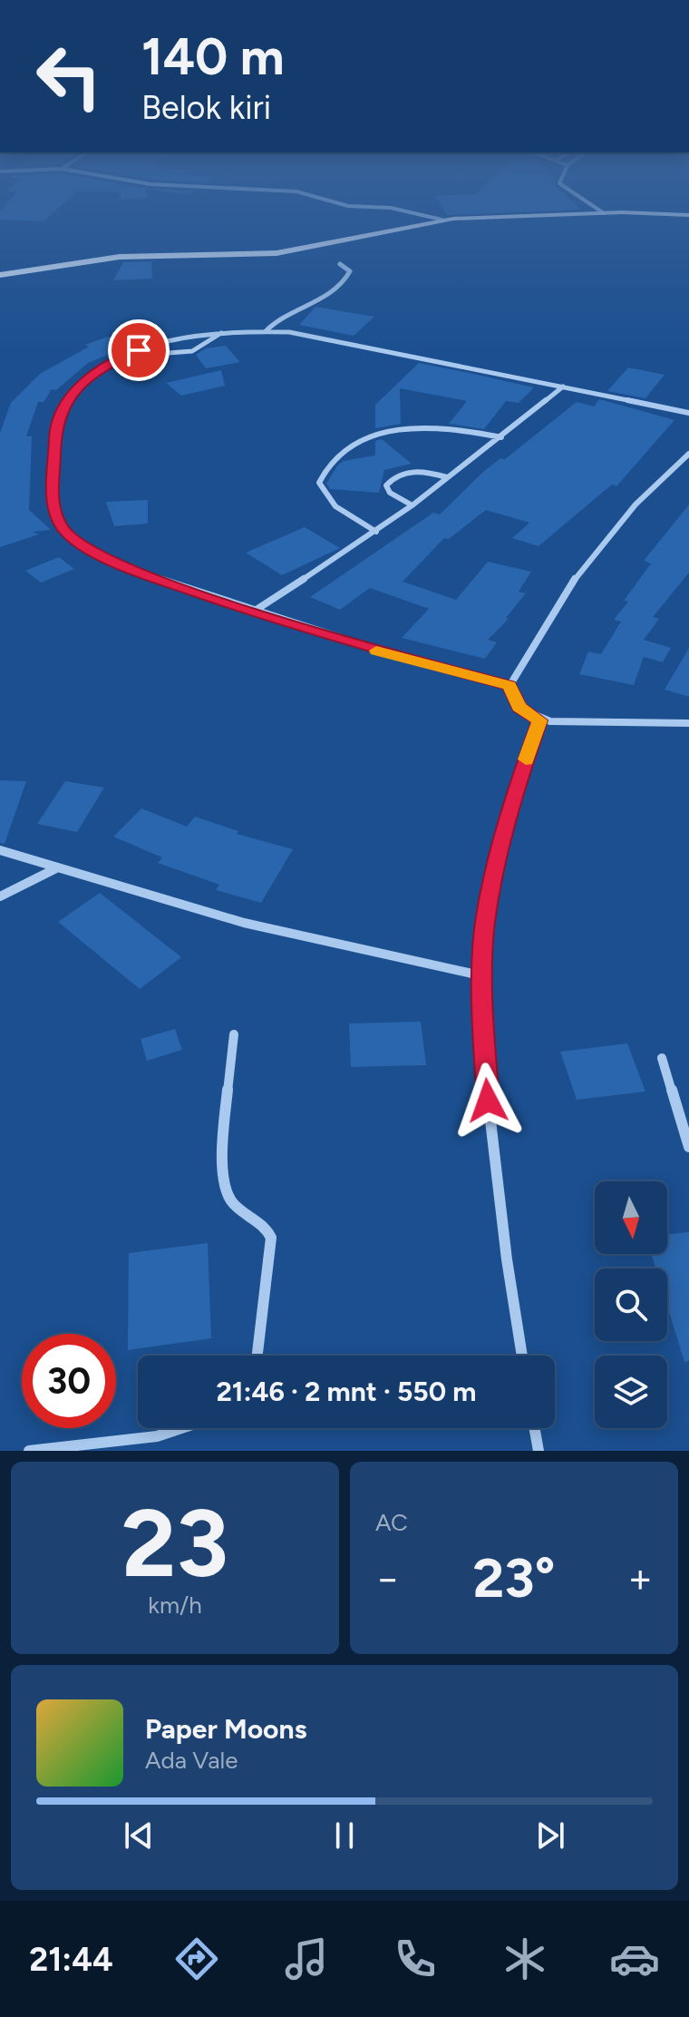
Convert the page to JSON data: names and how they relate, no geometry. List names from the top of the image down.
{
  "north": "bottom",
  "page": {
    "turn": ["140 m", "Belok kiri"],
    "limit": "30",
    "trip": "21:46 · 2 mnt · 550 m",
    "tile": [
      ["23", "km/h"],
      "AC"
    ],
    "heat": ["−", "23°", "+"],
    "song": ["Paper Moons", "Ada Vale"],
    "tabs": "21:44"
  }
}
